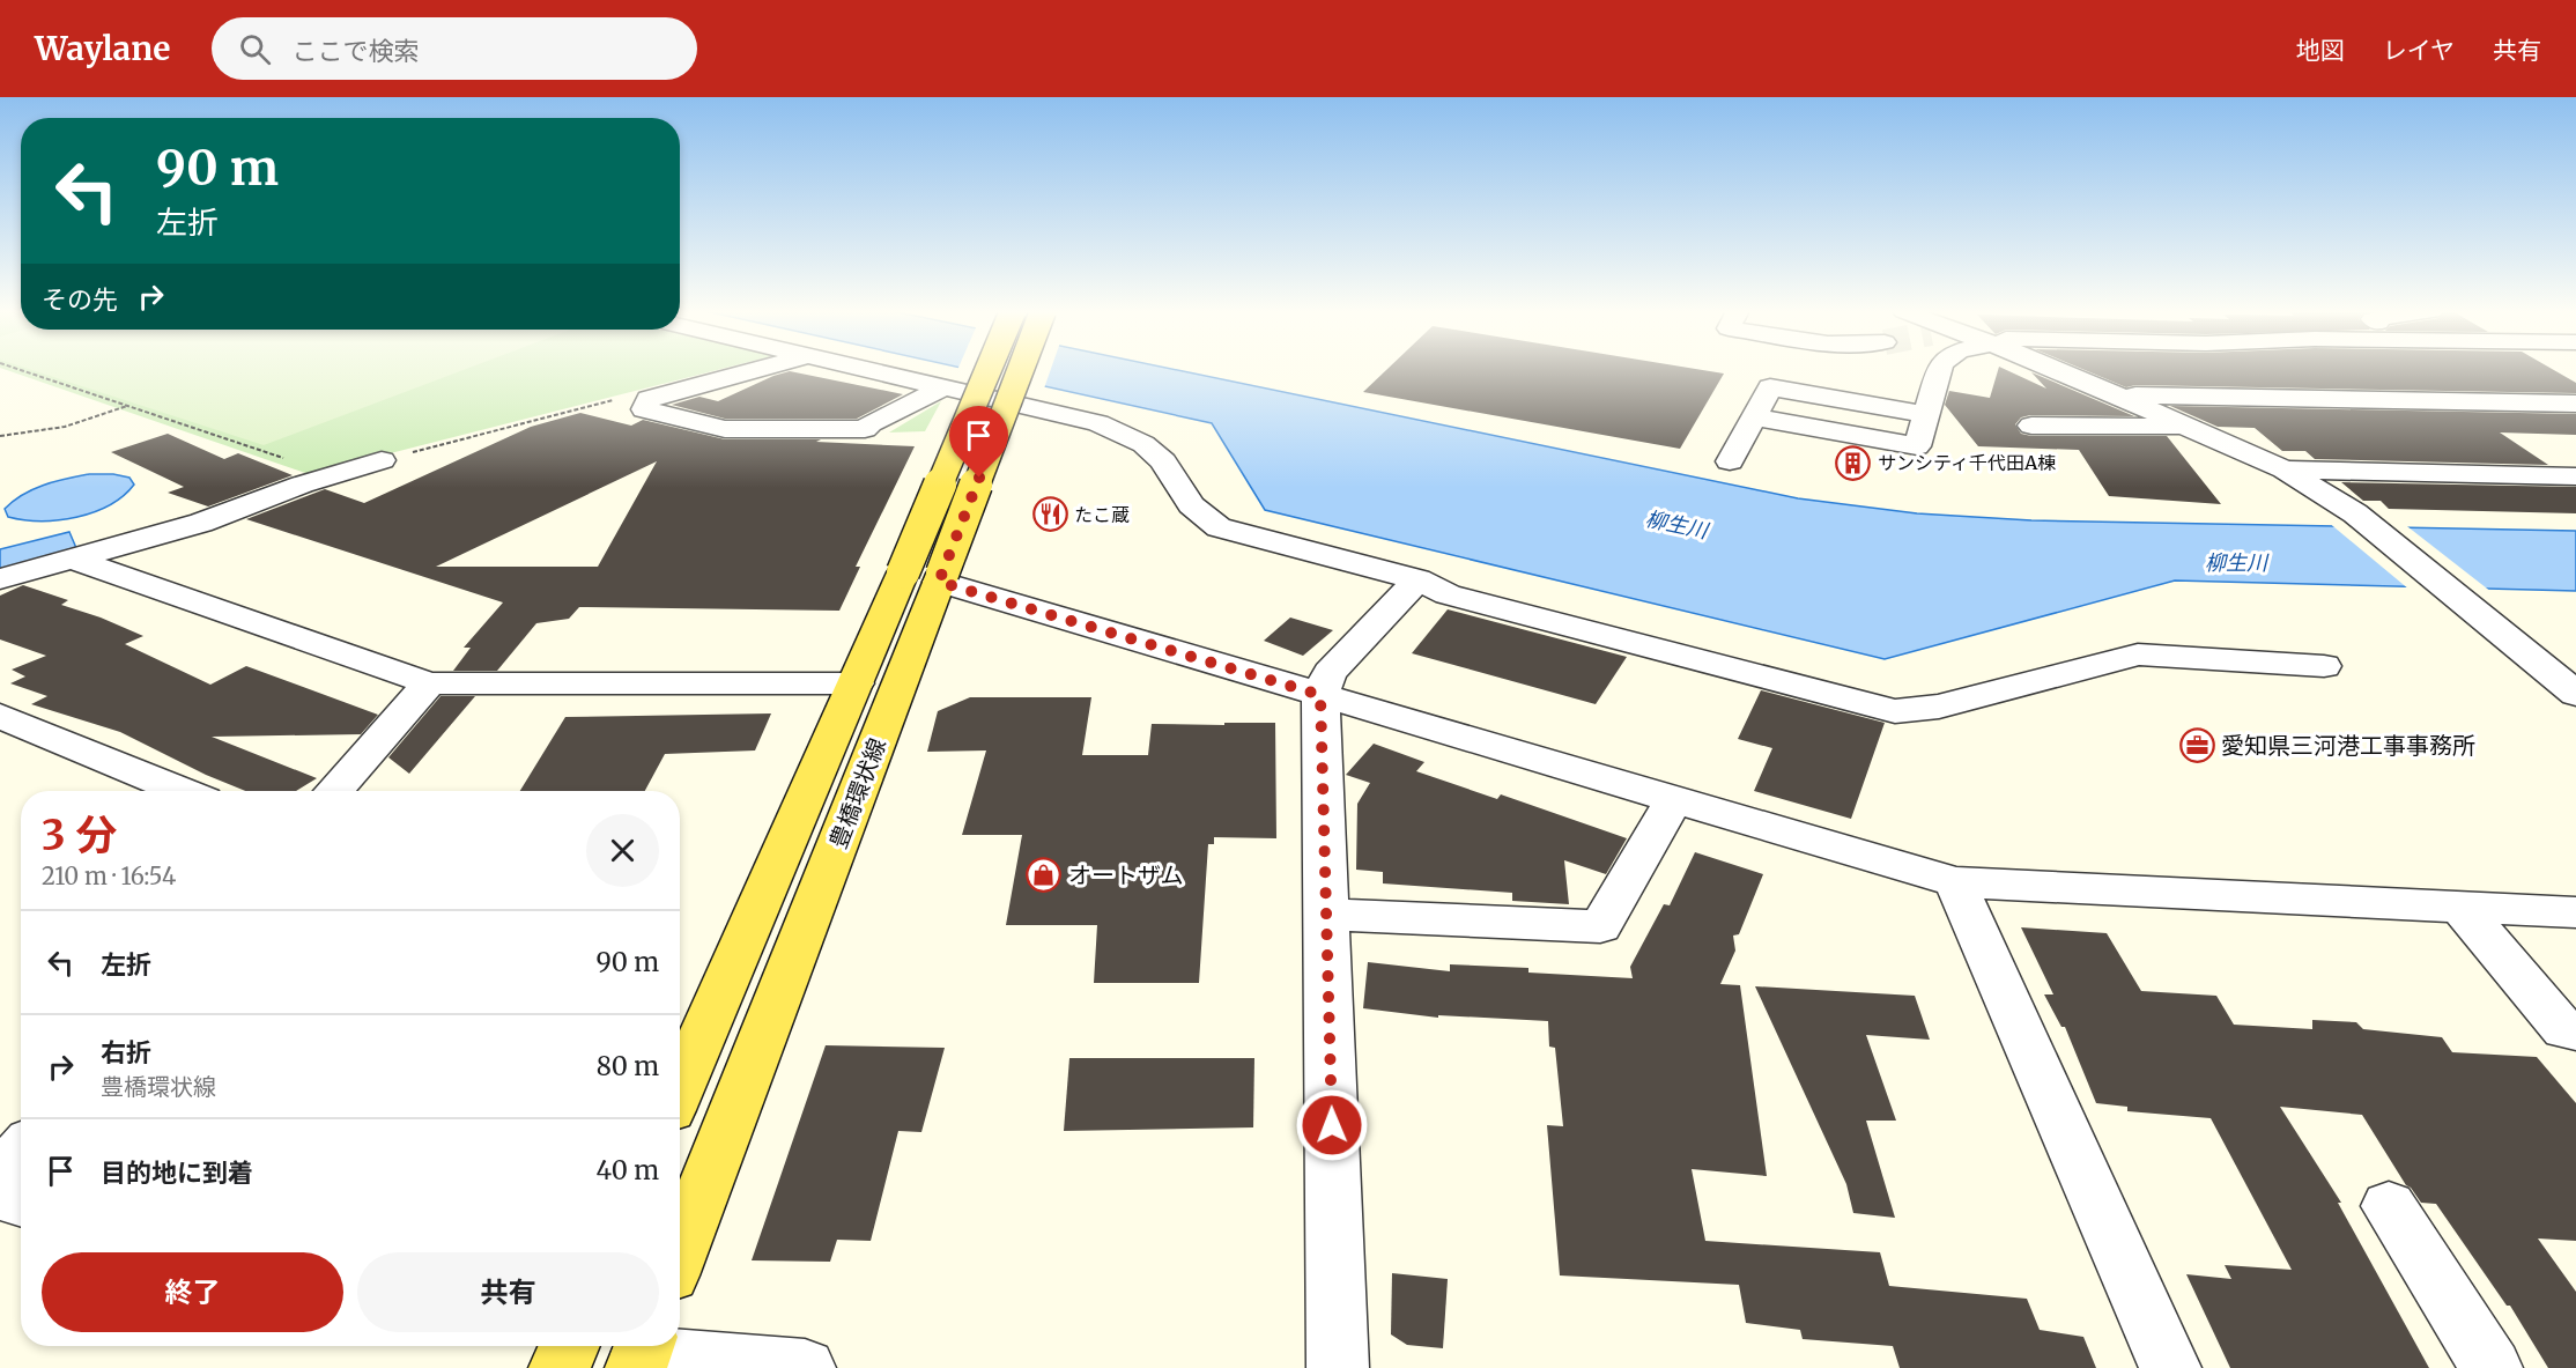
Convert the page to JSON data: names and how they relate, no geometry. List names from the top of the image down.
{
  "streets": {
    "main road": ["豊橋環状線"]
  },
  "water": ["柳生川"],
  "places": {
    "building": ["サンシティ千代田A棟"],
    "restaurant": ["たこ蔵"],
    "office": ["愛知県三河港工事事務所"],
    "shop": ["オートザム"]
  },
  "page": {
    "header": "Waylane",
    "search": "ここで検索",
    "nav": ["地図", "レイヤ", "共有"],
    "turn": ["90 m", "左折"],
    "then": "その先",
    "heading": ["3 分", "210 m · 16:54"],
    "list": [
      {
        "name": "左折",
        "value": "90 m"
      },
      {
        "name": "右折",
        "note": "豊橋環状線",
        "value": "80 m"
      },
      {
        "name": "目的地に到着",
        "value": "40 m"
      }
    ],
    "buttons": ["終了", "共有"]
  }
}
